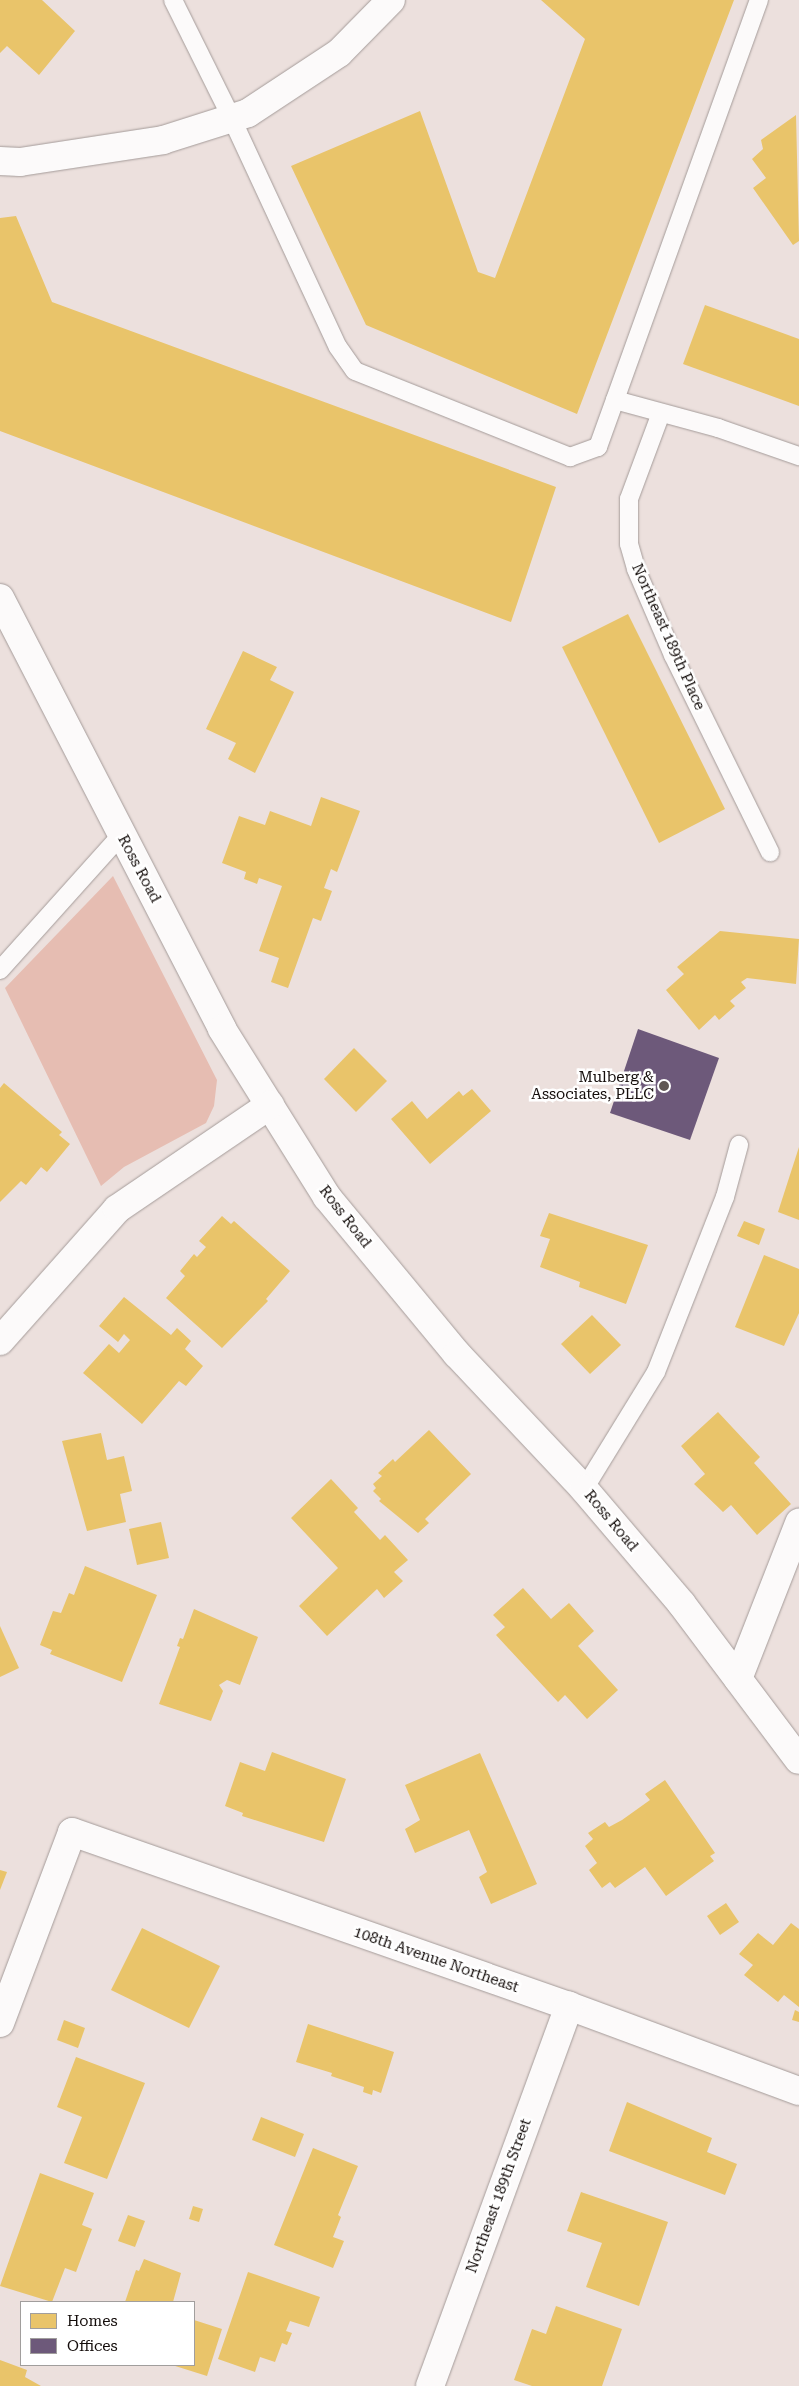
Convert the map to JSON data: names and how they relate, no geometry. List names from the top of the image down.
{
  "streets": {
    "street": ["Ross Road", "108th Avenue Northeast", "Northeast 189th Street"],
    "lane": ["Northeast 189th Place"]
  },
  "crossings": [
    ["108th Avenue Northeast", "Northeast 189th Street"]
  ],
  "places": ["Mulberg & Associates, PLLC"],
  "legend": ["Homes", "Offices"]
}
